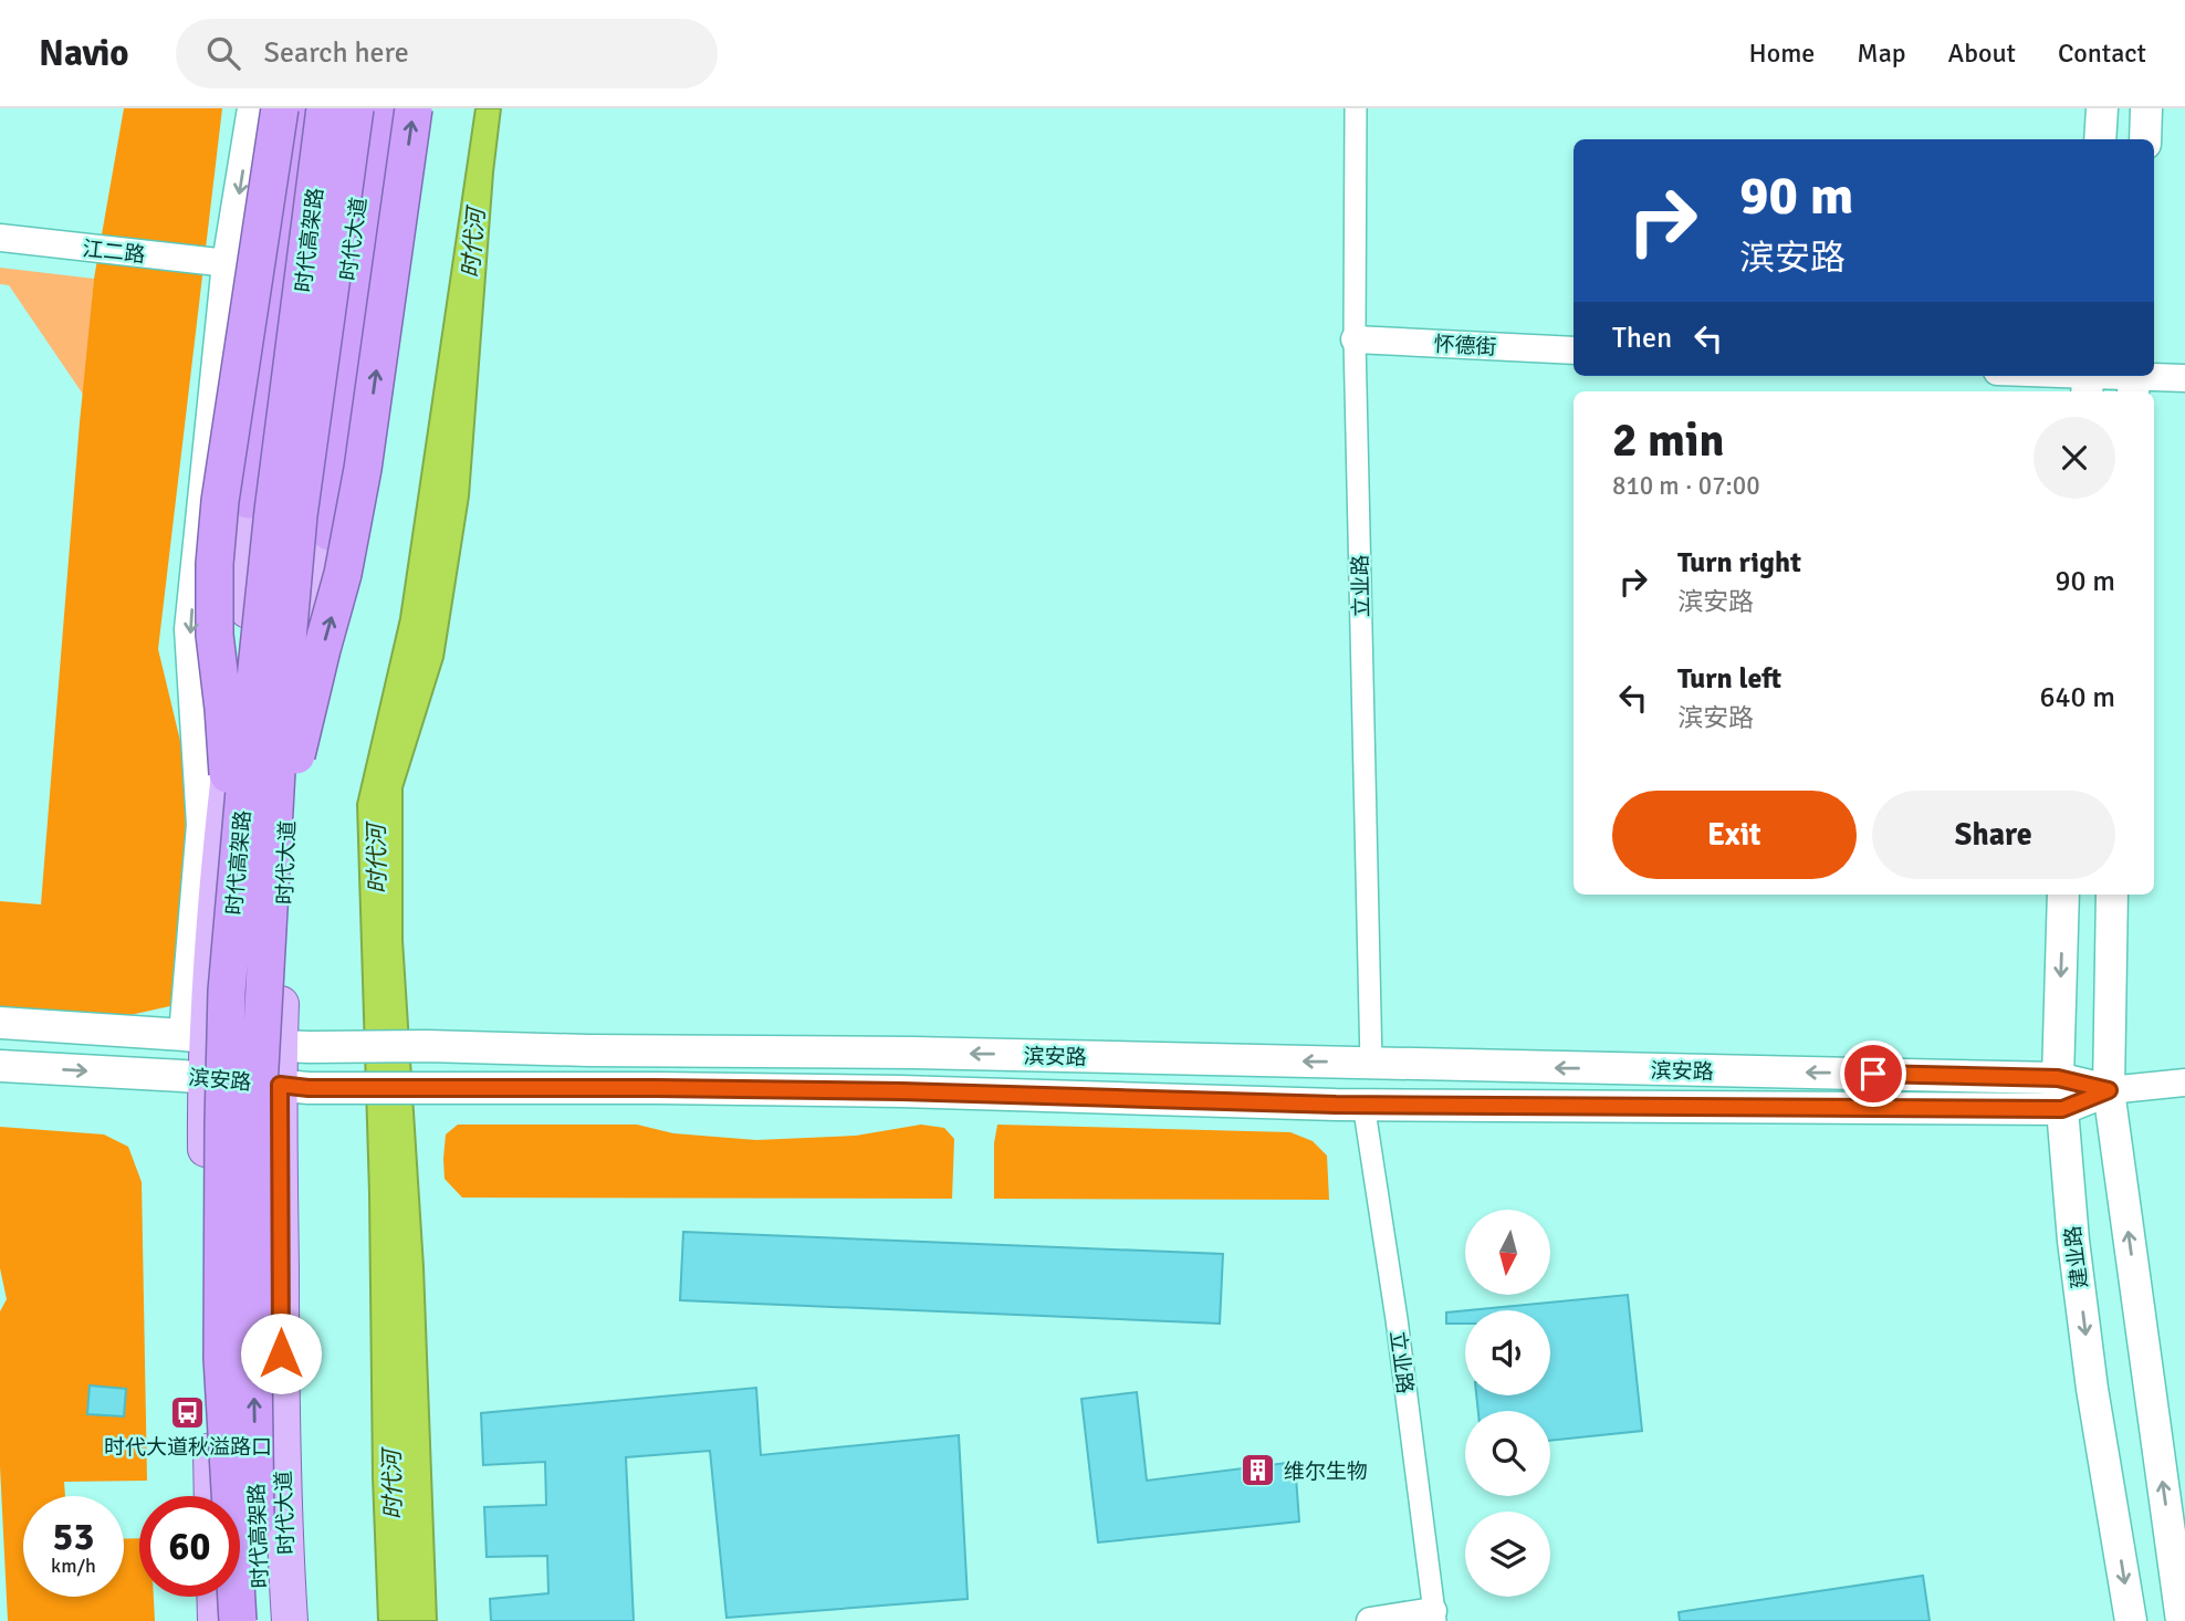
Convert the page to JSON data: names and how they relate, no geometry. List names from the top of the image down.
{
  "streets": {
    "highway": ["时代高架路"],
    "main road": ["时代大道", "滨安路", "建业路"],
    "street": ["江二路", "怀德街", "立业路"]
  },
  "crossings": [
    ["时代大道", "滨安路"],
    ["怀德街", "立业路"],
    ["立业路", "滨安路"],
    ["滨安路", "建业路"]
  ],
  "water": ["时代河"],
  "places": {
    "bus stop": ["时代大道秋溢路口"],
    "building": ["维尔生物"]
  },
  "north": "bottom",
  "page": {
    "header": "Navio",
    "search": "Search here",
    "nav": [
      "Home",
      "Map",
      "About",
      "Contact"
    ],
    "turn": ["90 m", "滨安路"],
    "then": "Then",
    "heading": ["2 min", "810 m · 07:00"],
    "list": [
      {
        "name": "Turn right",
        "note": "滨安路",
        "value": "90 m"
      },
      {
        "name": "Turn left",
        "note": "滨安路",
        "value": "640 m"
      }
    ],
    "buttons": ["Exit", "Share"],
    "speed": "53 km/h",
    "limit": "60"
  }
}
